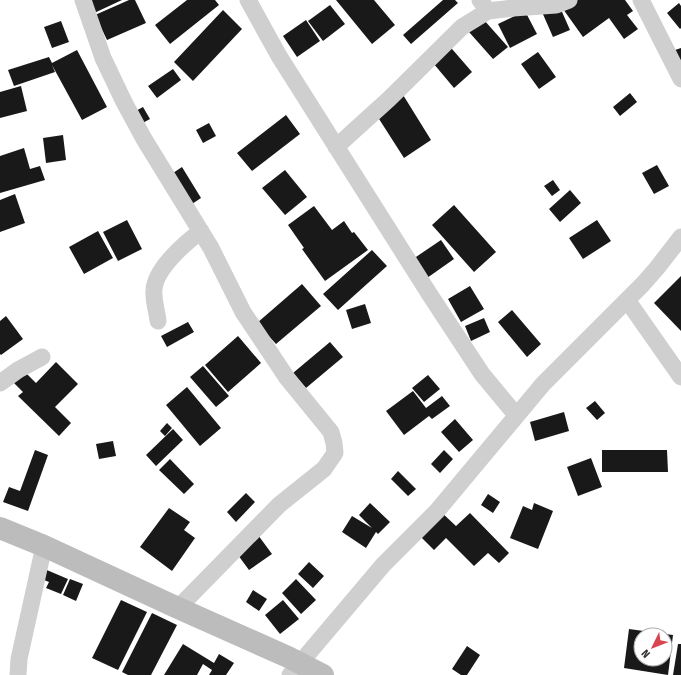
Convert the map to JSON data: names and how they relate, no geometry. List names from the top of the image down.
{
  "north": "bottom left"
}
